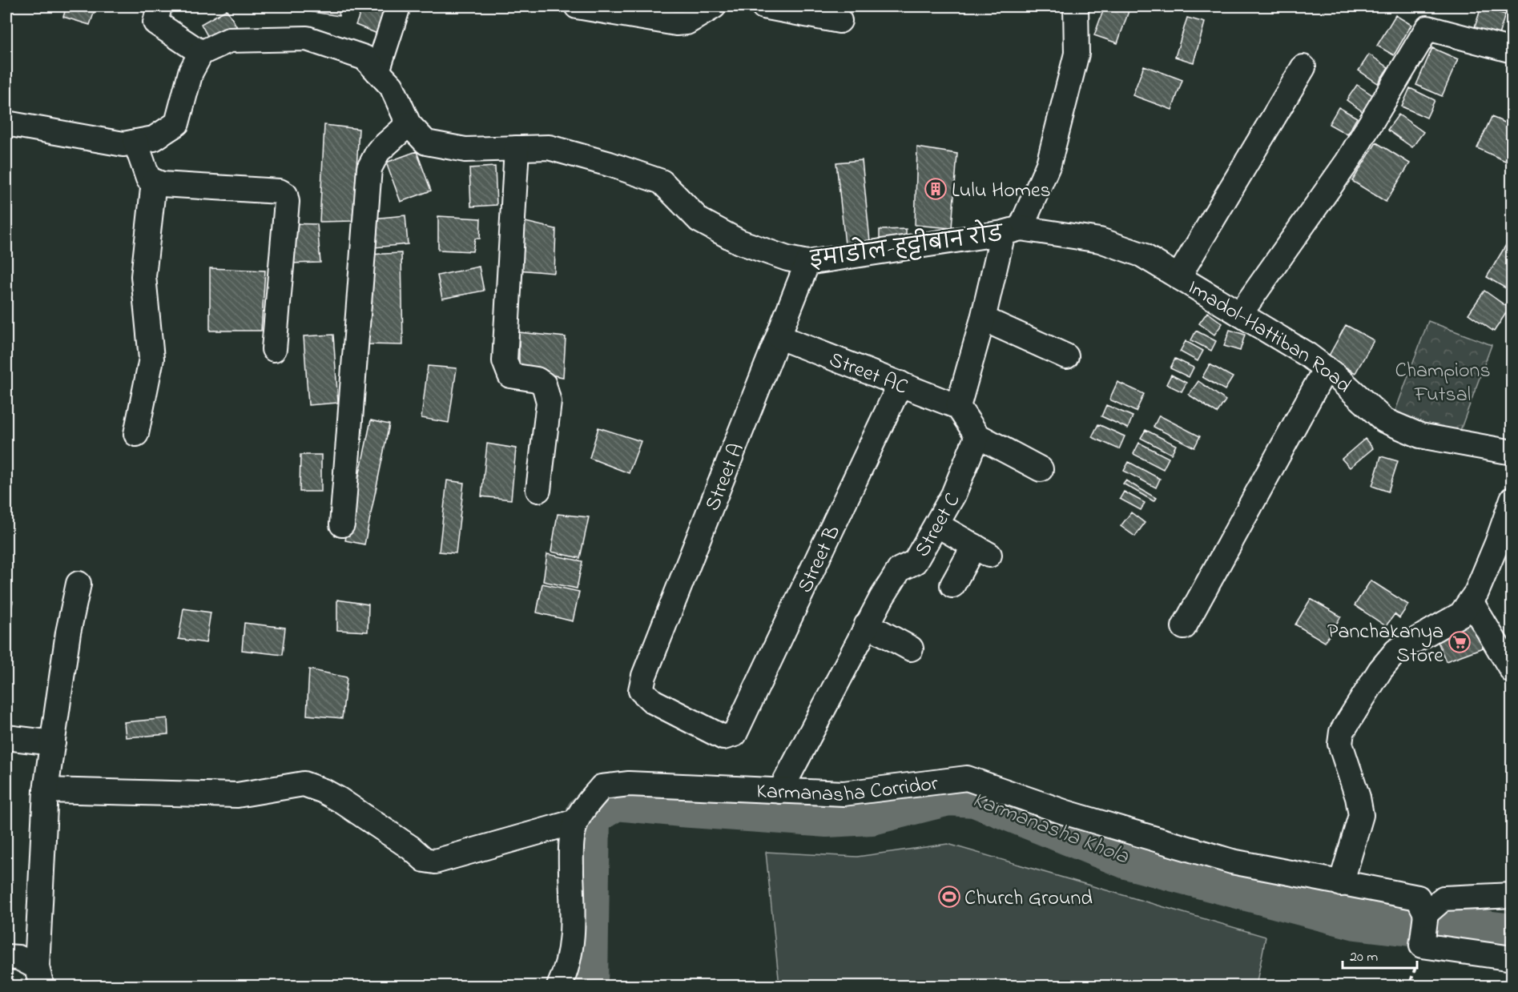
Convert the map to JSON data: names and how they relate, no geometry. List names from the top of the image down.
{
  "streets": {
    "street": [
      "इमाडोल-हट्टीबान रोड",
      "Imadol-Hattiban Road",
      "Street AC",
      "Street A",
      "Street C",
      "Street B",
      "Karmanasha Corridor"
    ]
  },
  "crossings": [
    ["इमाडोल-हट्टीबान रोड", "Imadol-Hattiban Road"],
    ["इमाडोल-हट्टीबान रोड", "Street A"],
    ["Street AC", "Street A"],
    ["Street AC", "Street B"],
    ["Street A", "Street B"],
    ["Street C", "Karmanasha Corridor"]
  ],
  "water": ["Karmanasha Khola"],
  "parks": ["Champions Futsal"],
  "places": {
    "building": ["Lulu Homes"],
    "supermarket": ["Panchakanya Store"],
    "sports": ["Church Ground"]
  },
  "scale_bar": "20 m"
}
